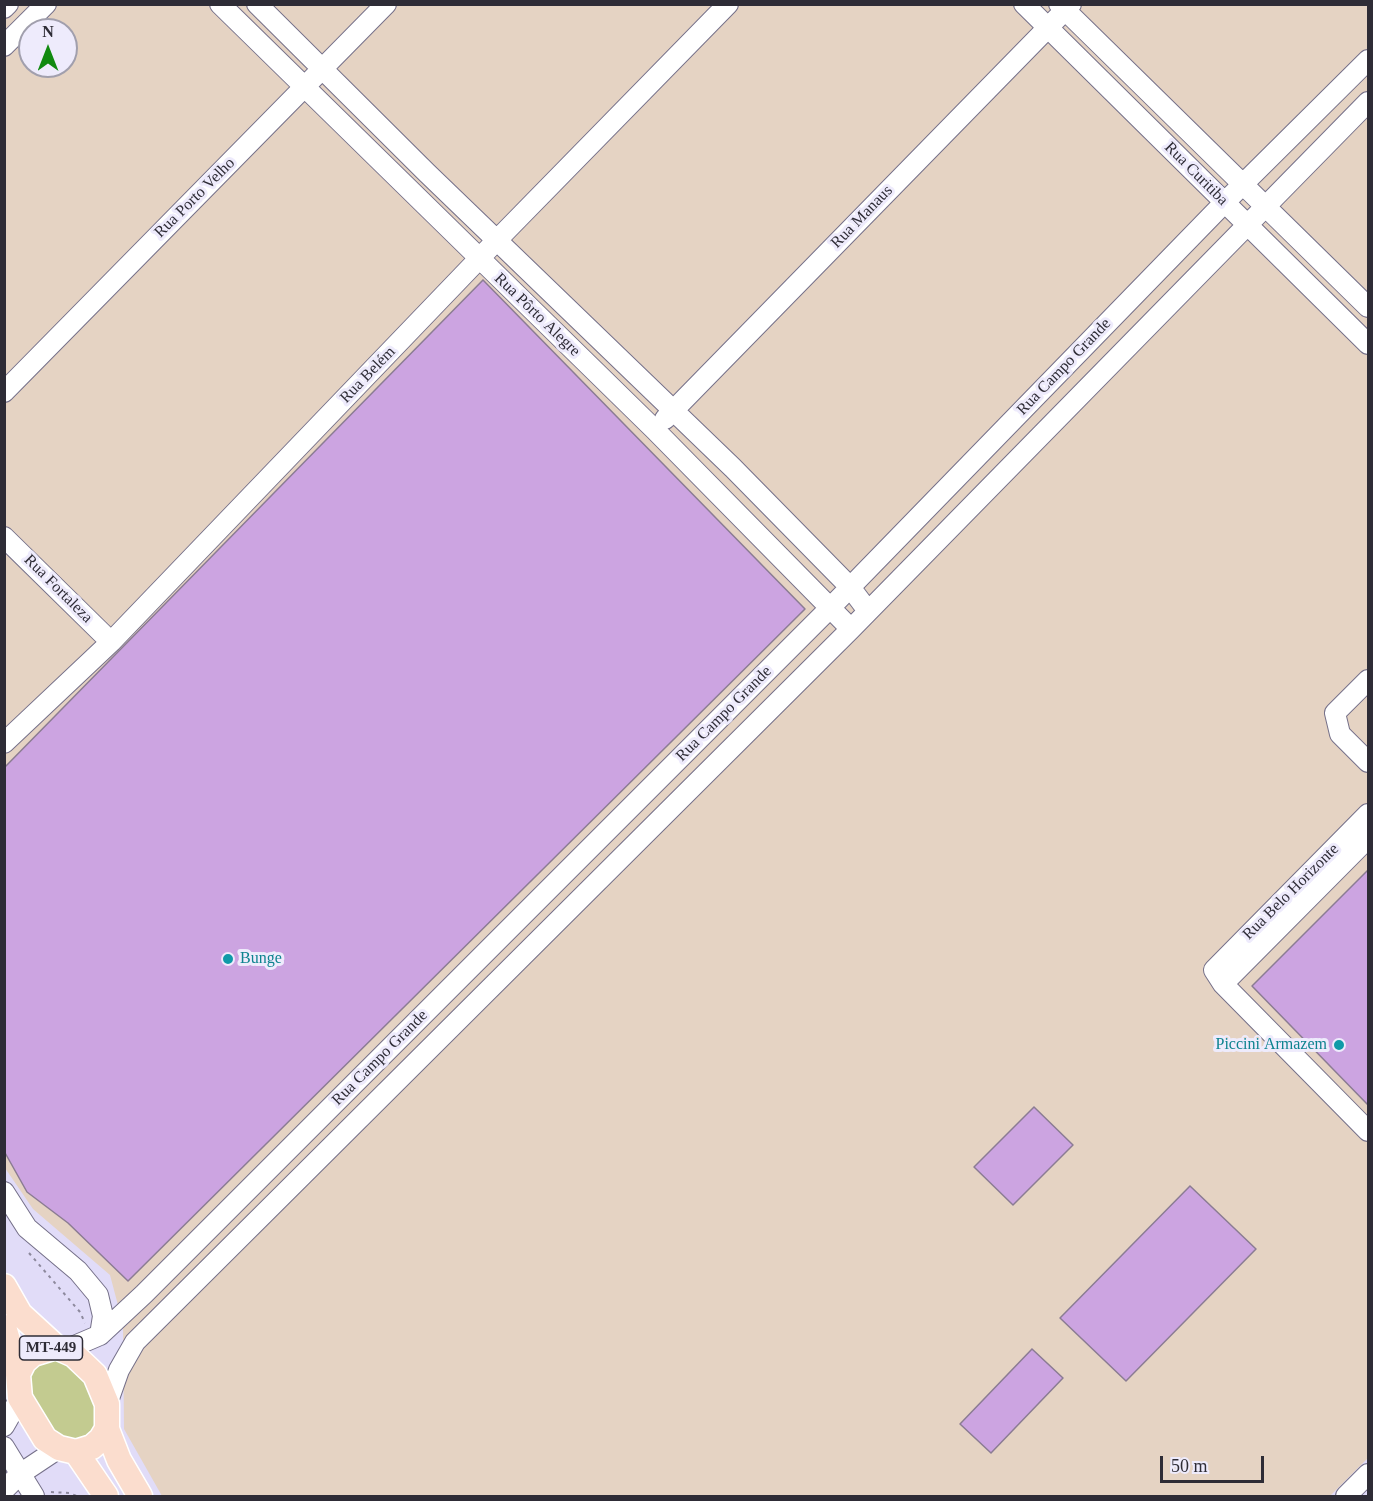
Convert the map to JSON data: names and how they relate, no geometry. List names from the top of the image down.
{
  "streets": {
    "main road": ["MT-449"],
    "street": [
      "Rua Curitiba",
      "Rua Porto Velho",
      "Rua Manaus",
      "Rua Pôrto Alegre",
      "Rua Campo Grande",
      "Rua Belém",
      "Rua Fortaleza",
      "Rua Belo Horizonte"
    ]
  },
  "crossings": [
    ["Rua Curitiba", "Rua Manaus"],
    ["Rua Curitiba", "Rua Campo Grande"],
    ["Rua Porto Velho", "Rua Pôrto Alegre"],
    ["Rua Manaus", "Rua Pôrto Alegre"],
    ["Rua Pôrto Alegre", "Rua Campo Grande"],
    ["Rua Pôrto Alegre", "Rua Belém"],
    ["Rua Campo Grande", "MT-449"],
    ["Rua Belém", "Rua Fortaleza"]
  ],
  "places": ["Bunge", "Piccini Armazem"],
  "scale_bar": "50 m",
  "north": "top"
}
